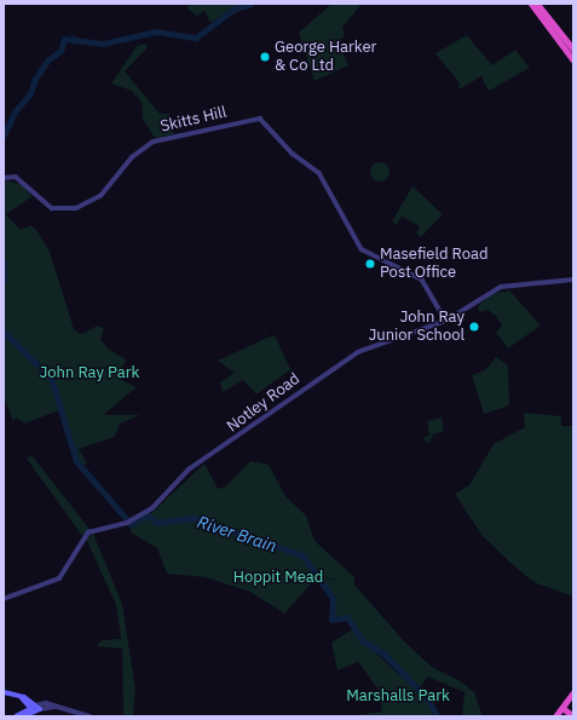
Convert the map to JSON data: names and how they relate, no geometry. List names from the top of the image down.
{
  "streets": {
    "street": ["Skitts Hill", "Notley Road"]
  },
  "crossings": [
    ["Skitts Hill", "Notley Road"]
  ],
  "water": ["River Brain"],
  "parks": ["John Ray Park", "Hoppit Mead", "Marshalls Park"],
  "places": ["George Harker & Co Ltd", "Masefield Road Post Office", "John Ray Junior School"]
}
